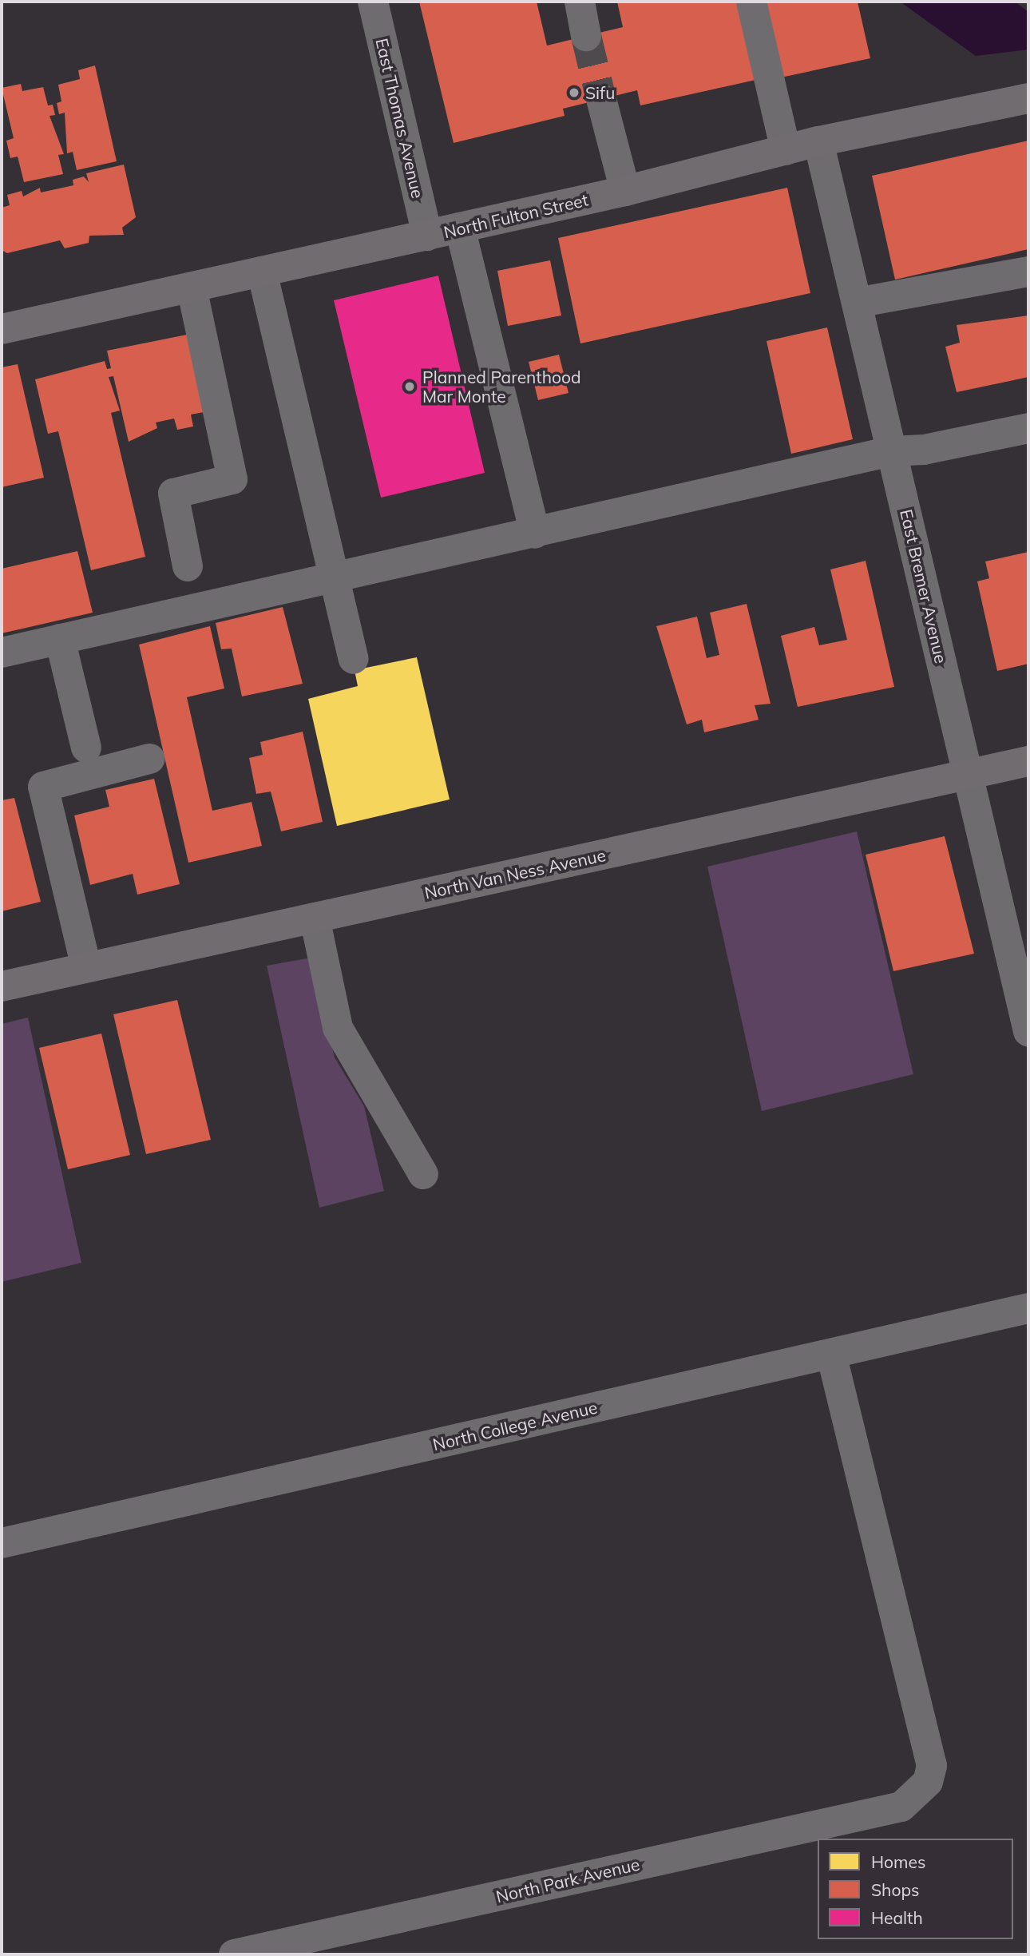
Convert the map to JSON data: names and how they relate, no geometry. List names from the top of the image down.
{
  "streets": {
    "main road": ["North Fulton Street", "North Van Ness Avenue"],
    "street": [
      "East Thomas Avenue",
      "East Bremer Avenue",
      "North College Avenue",
      "North Park Avenue"
    ]
  },
  "crossings": [
    ["East Thomas Avenue", "North Fulton Street"],
    ["North Fulton Street", "East Bremer Avenue"],
    ["East Bremer Avenue", "North Van Ness Avenue"],
    ["North College Avenue", "North Park Avenue"]
  ],
  "places": ["Sifu", "Planned Parenthood Mar Monte"],
  "legend": ["Homes", "Shops", "Health"]
}
